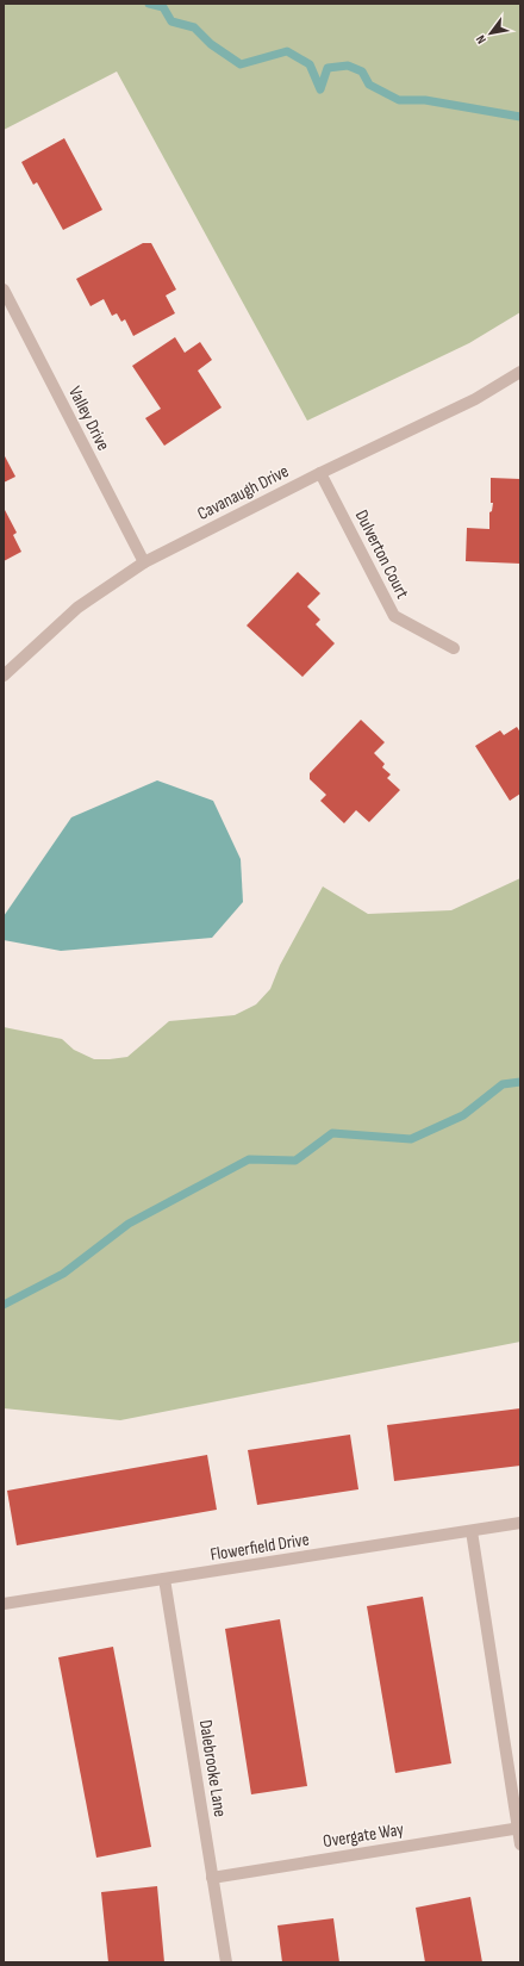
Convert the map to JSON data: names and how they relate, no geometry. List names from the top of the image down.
{
  "streets": {
    "street": [
      "Valley Drive",
      "Cavanaugh Drive",
      "Dulverton Court",
      "Flowerfield Drive",
      "Dalebrooke Lane",
      "Overgate Way"
    ]
  },
  "crossings": [
    ["Valley Drive", "Cavanaugh Drive"],
    ["Cavanaugh Drive", "Dulverton Court"],
    ["Flowerfield Drive", "Dalebrooke Lane"],
    ["Dalebrooke Lane", "Overgate Way"]
  ],
  "north": "bottom left"
}
